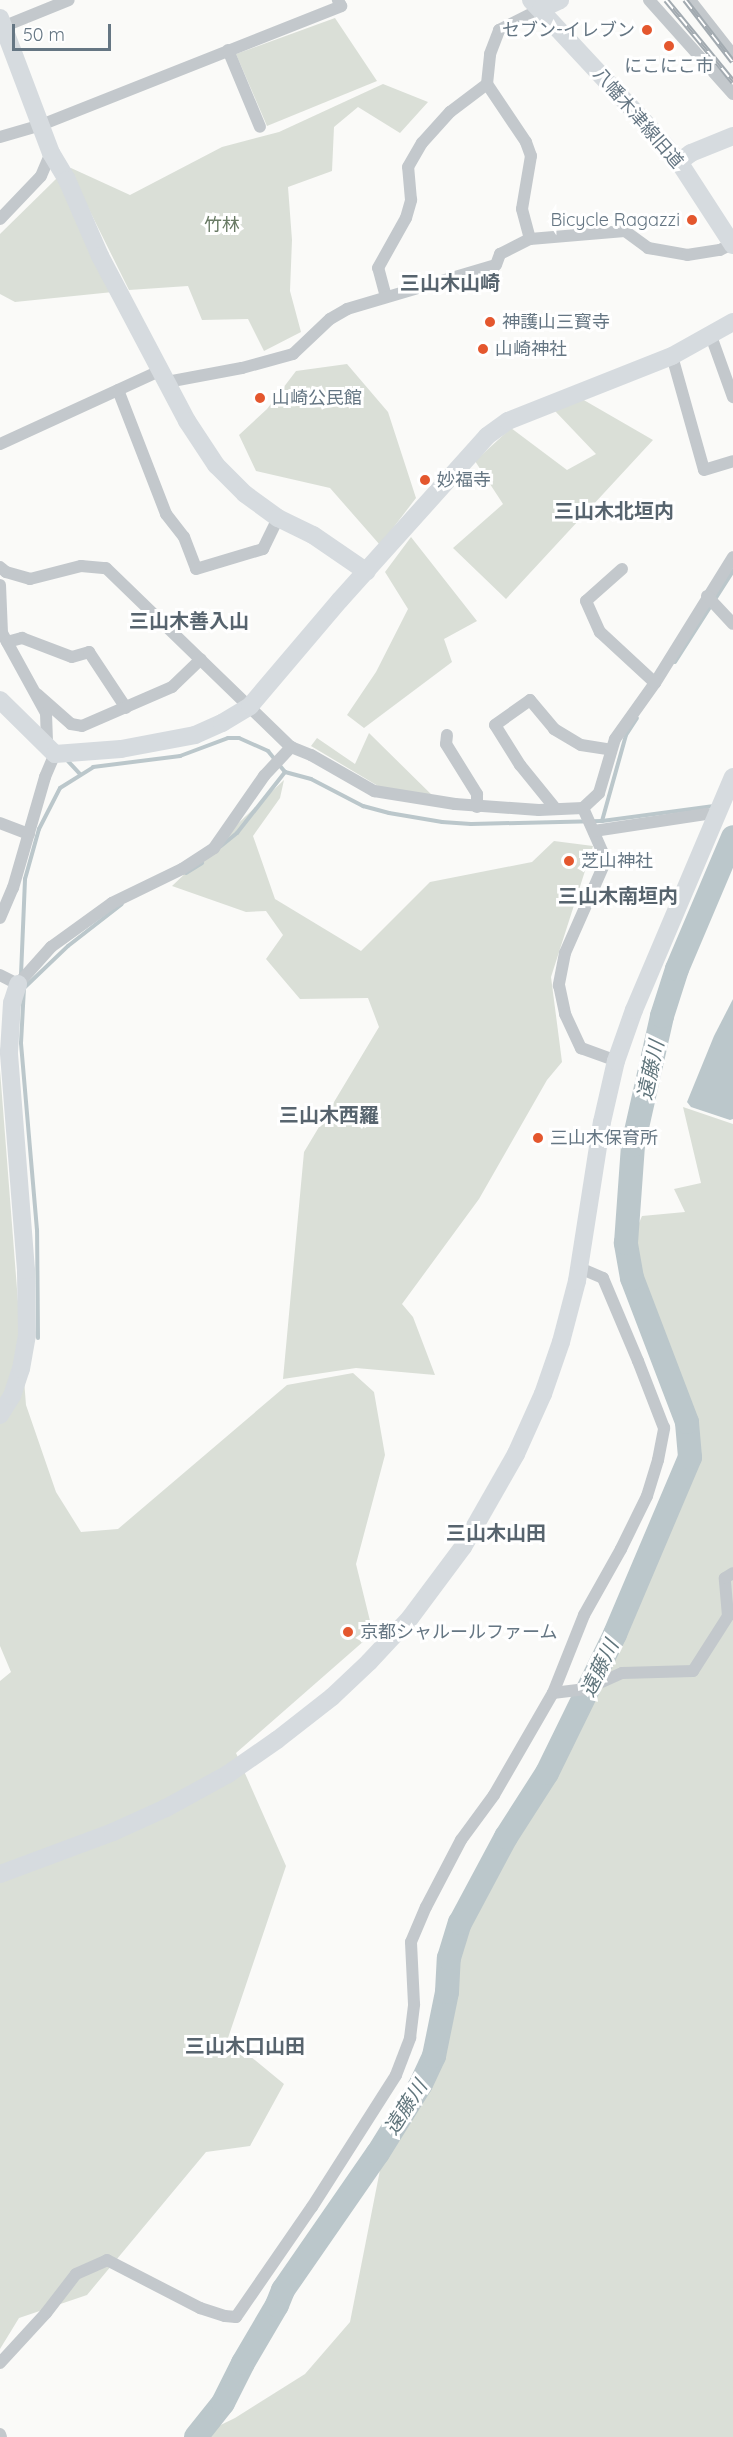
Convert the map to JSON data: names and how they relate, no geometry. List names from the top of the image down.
{
  "streets": {
    "street": ["八幡木津線旧道"]
  },
  "districts": [
    "三山木山崎",
    "三山木北垣内",
    "三山木善入山",
    "三山木南垣内",
    "三山木西羅",
    "三山木山田",
    "三山木口山田"
  ],
  "water": ["遠藤川"],
  "parks": ["竹林"],
  "places": [
    "セブン-イレブン",
    "にこにこ市",
    "Bicycle Ragazzi",
    "神護山三寳寺",
    "山崎神社",
    "山崎公民館",
    "妙福寺",
    "芝山神社",
    "三山木保育所",
    "京都シャルールファーム"
  ],
  "scale_bar": "50 m"
}
